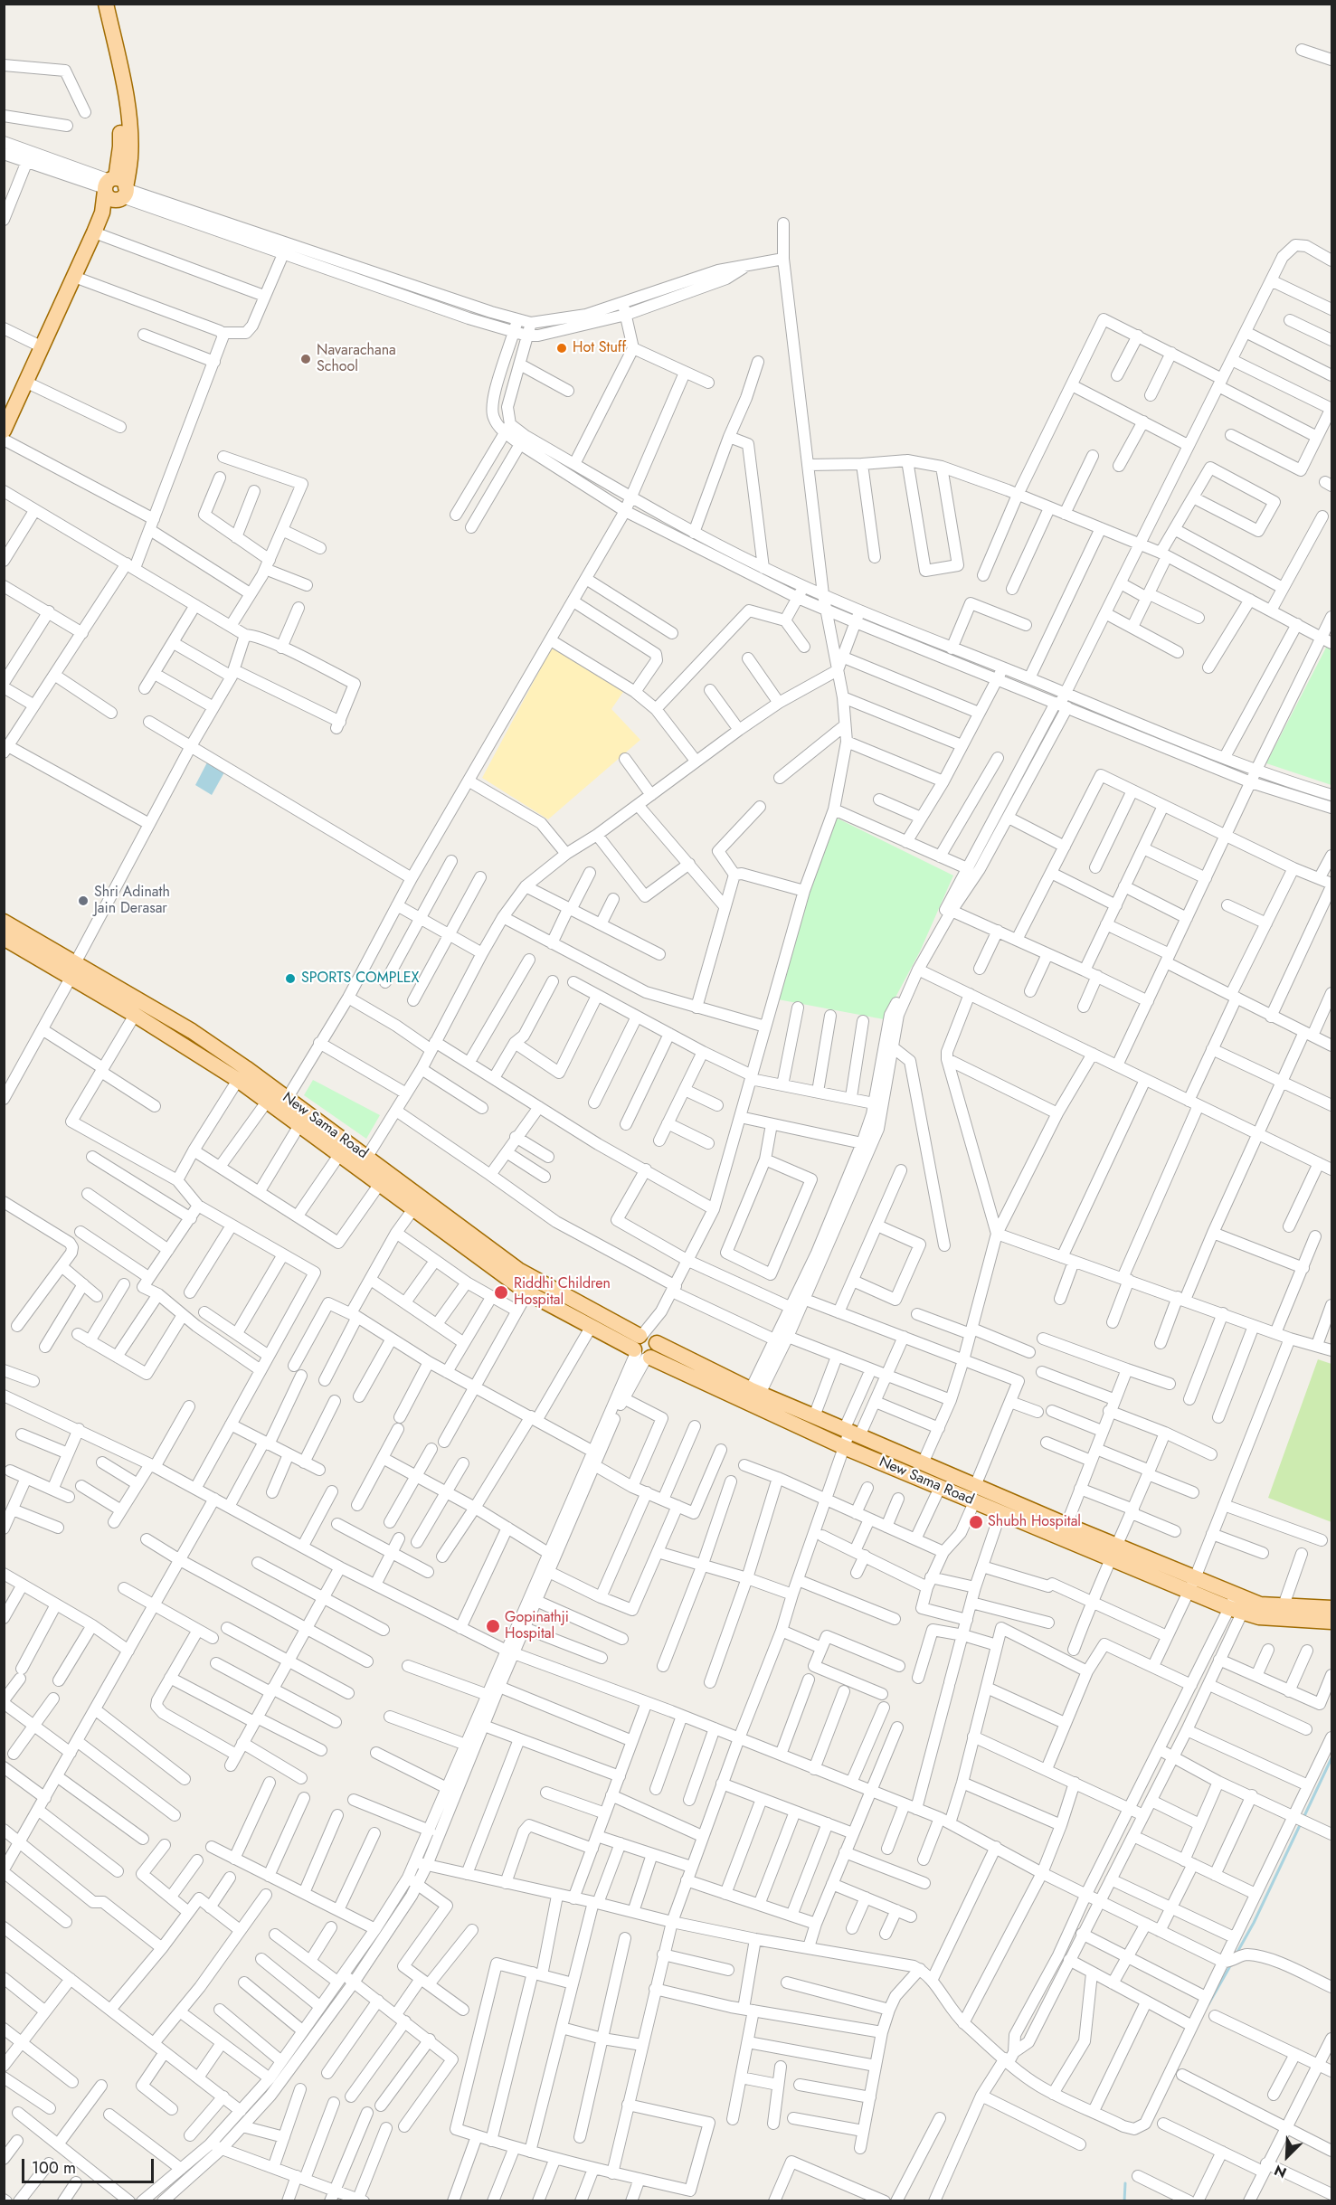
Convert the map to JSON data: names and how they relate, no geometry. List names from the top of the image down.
{
  "streets": {
    "main road": ["New Sama Road"]
  },
  "places": [
    "Hot Stuff",
    "Navarachana School",
    "Shri Adinath Jain Derasar",
    "SPORTS COMPLEX",
    "Riddhi Children Hospital",
    "Shubh Hospital",
    "Gopinathji Hospital"
  ],
  "scale_bar": "100 m",
  "north": "bottom left"
}
